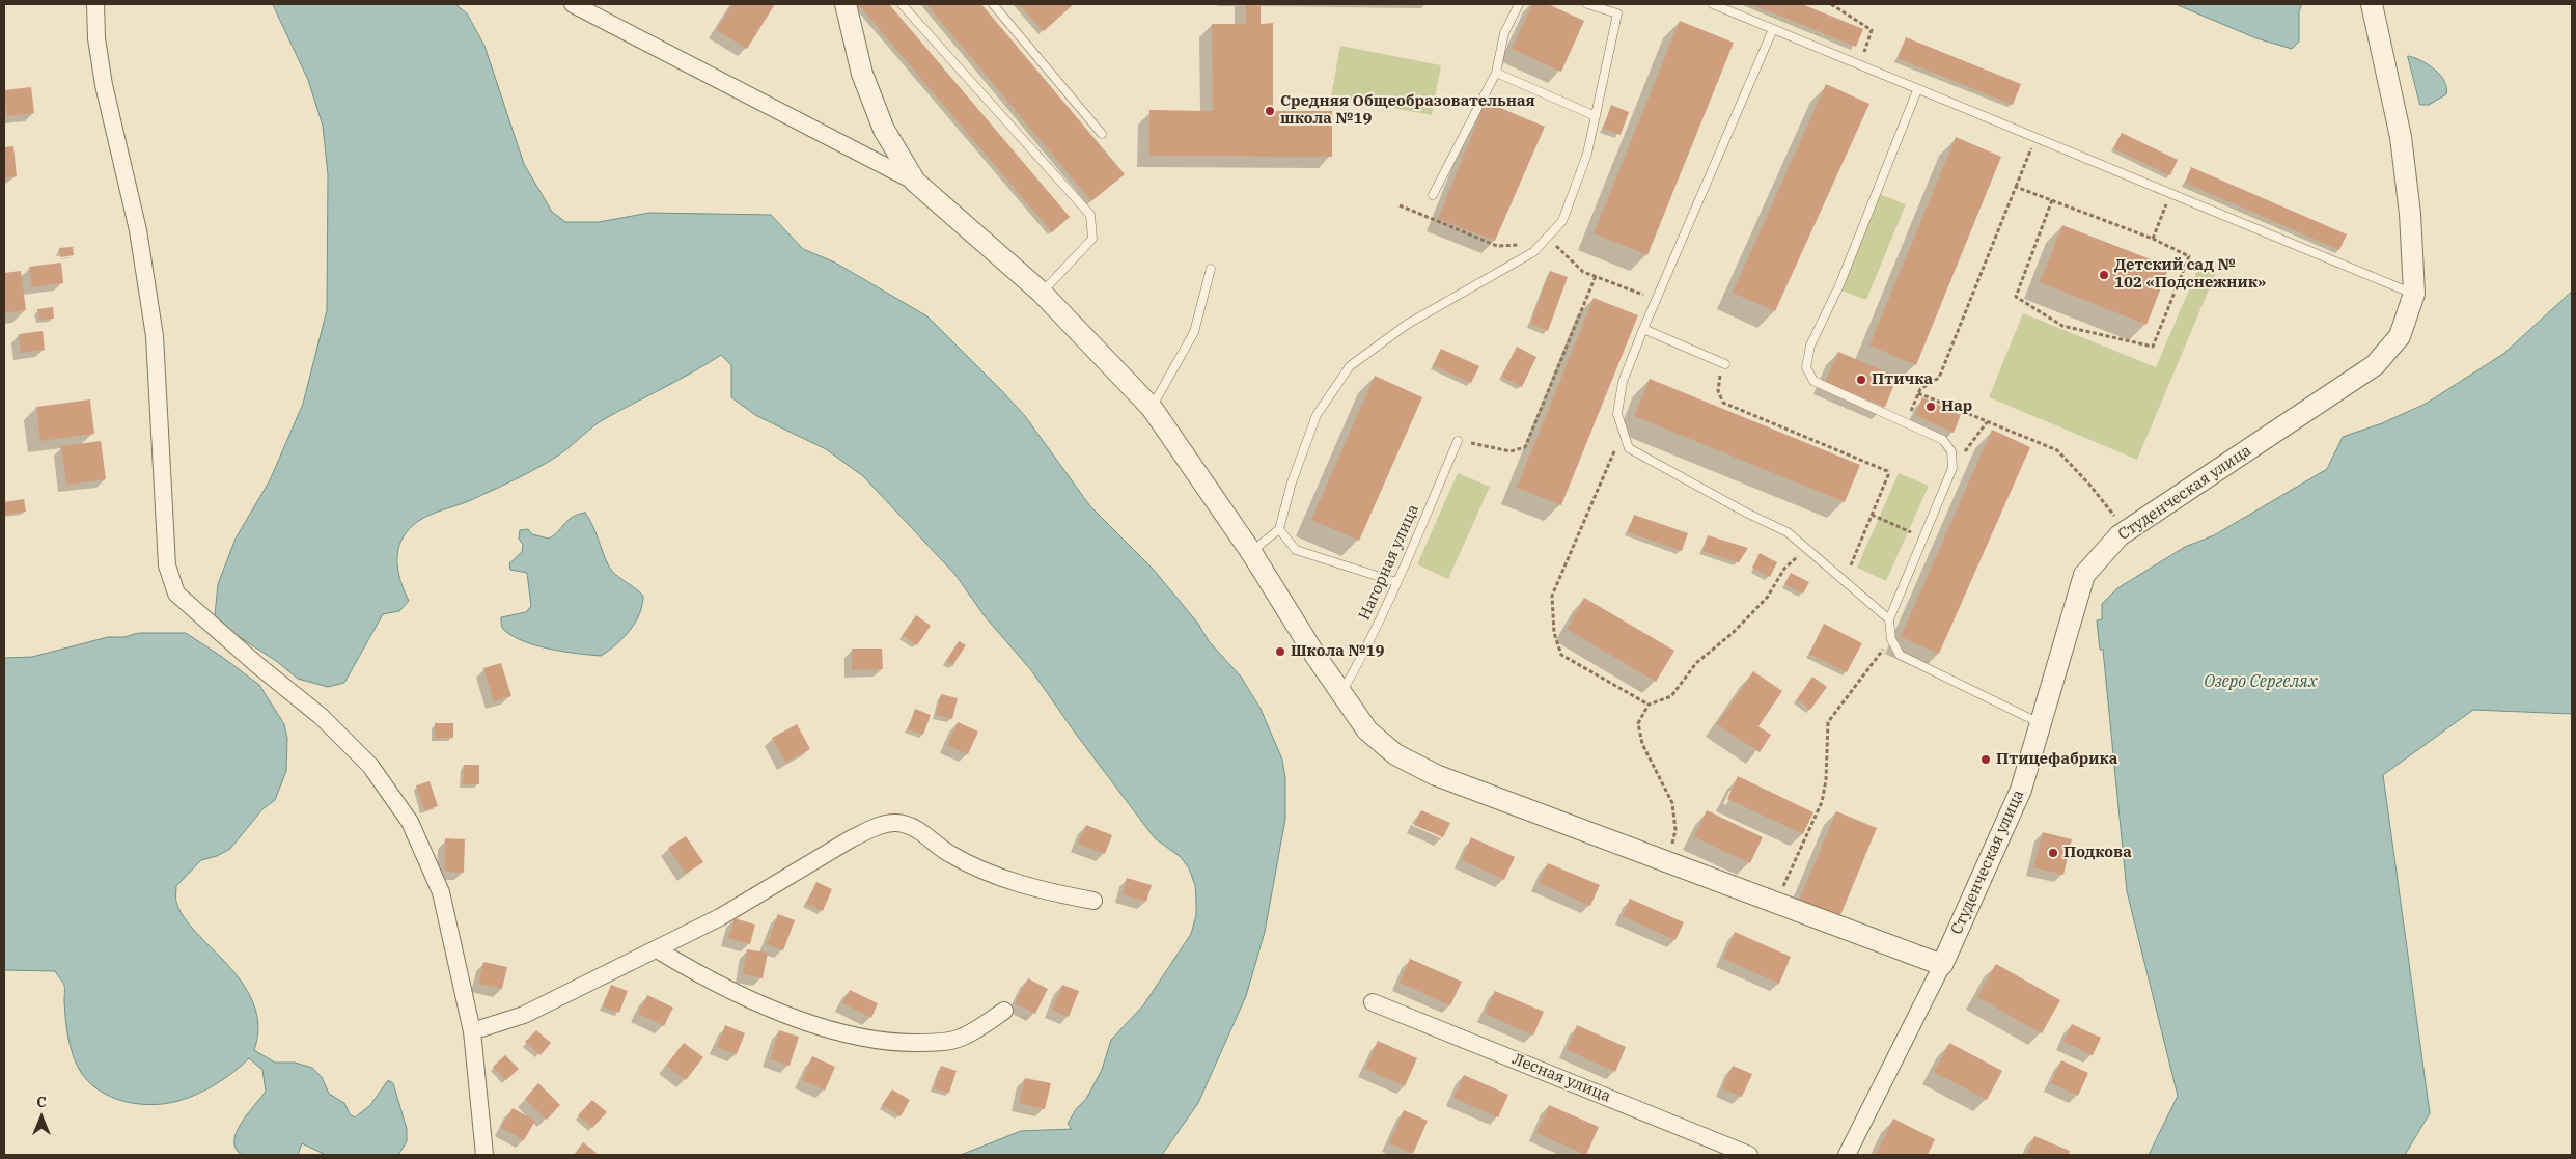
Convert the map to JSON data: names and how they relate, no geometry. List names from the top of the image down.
{
  "streets": {
    "street": ["Студенческая улица", "Лесная улица"],
    "lane": ["Нагорная улица"]
  },
  "water": ["Озеро Сергелях"],
  "places": [
    "Средняя Общеобразовательная школа №19",
    "Детский сад № 102 «Подснежник»",
    "Птичка",
    "Нар",
    "Школа №19",
    "Птицефабрика",
    "Подкова"
  ],
  "north": "top"
}
